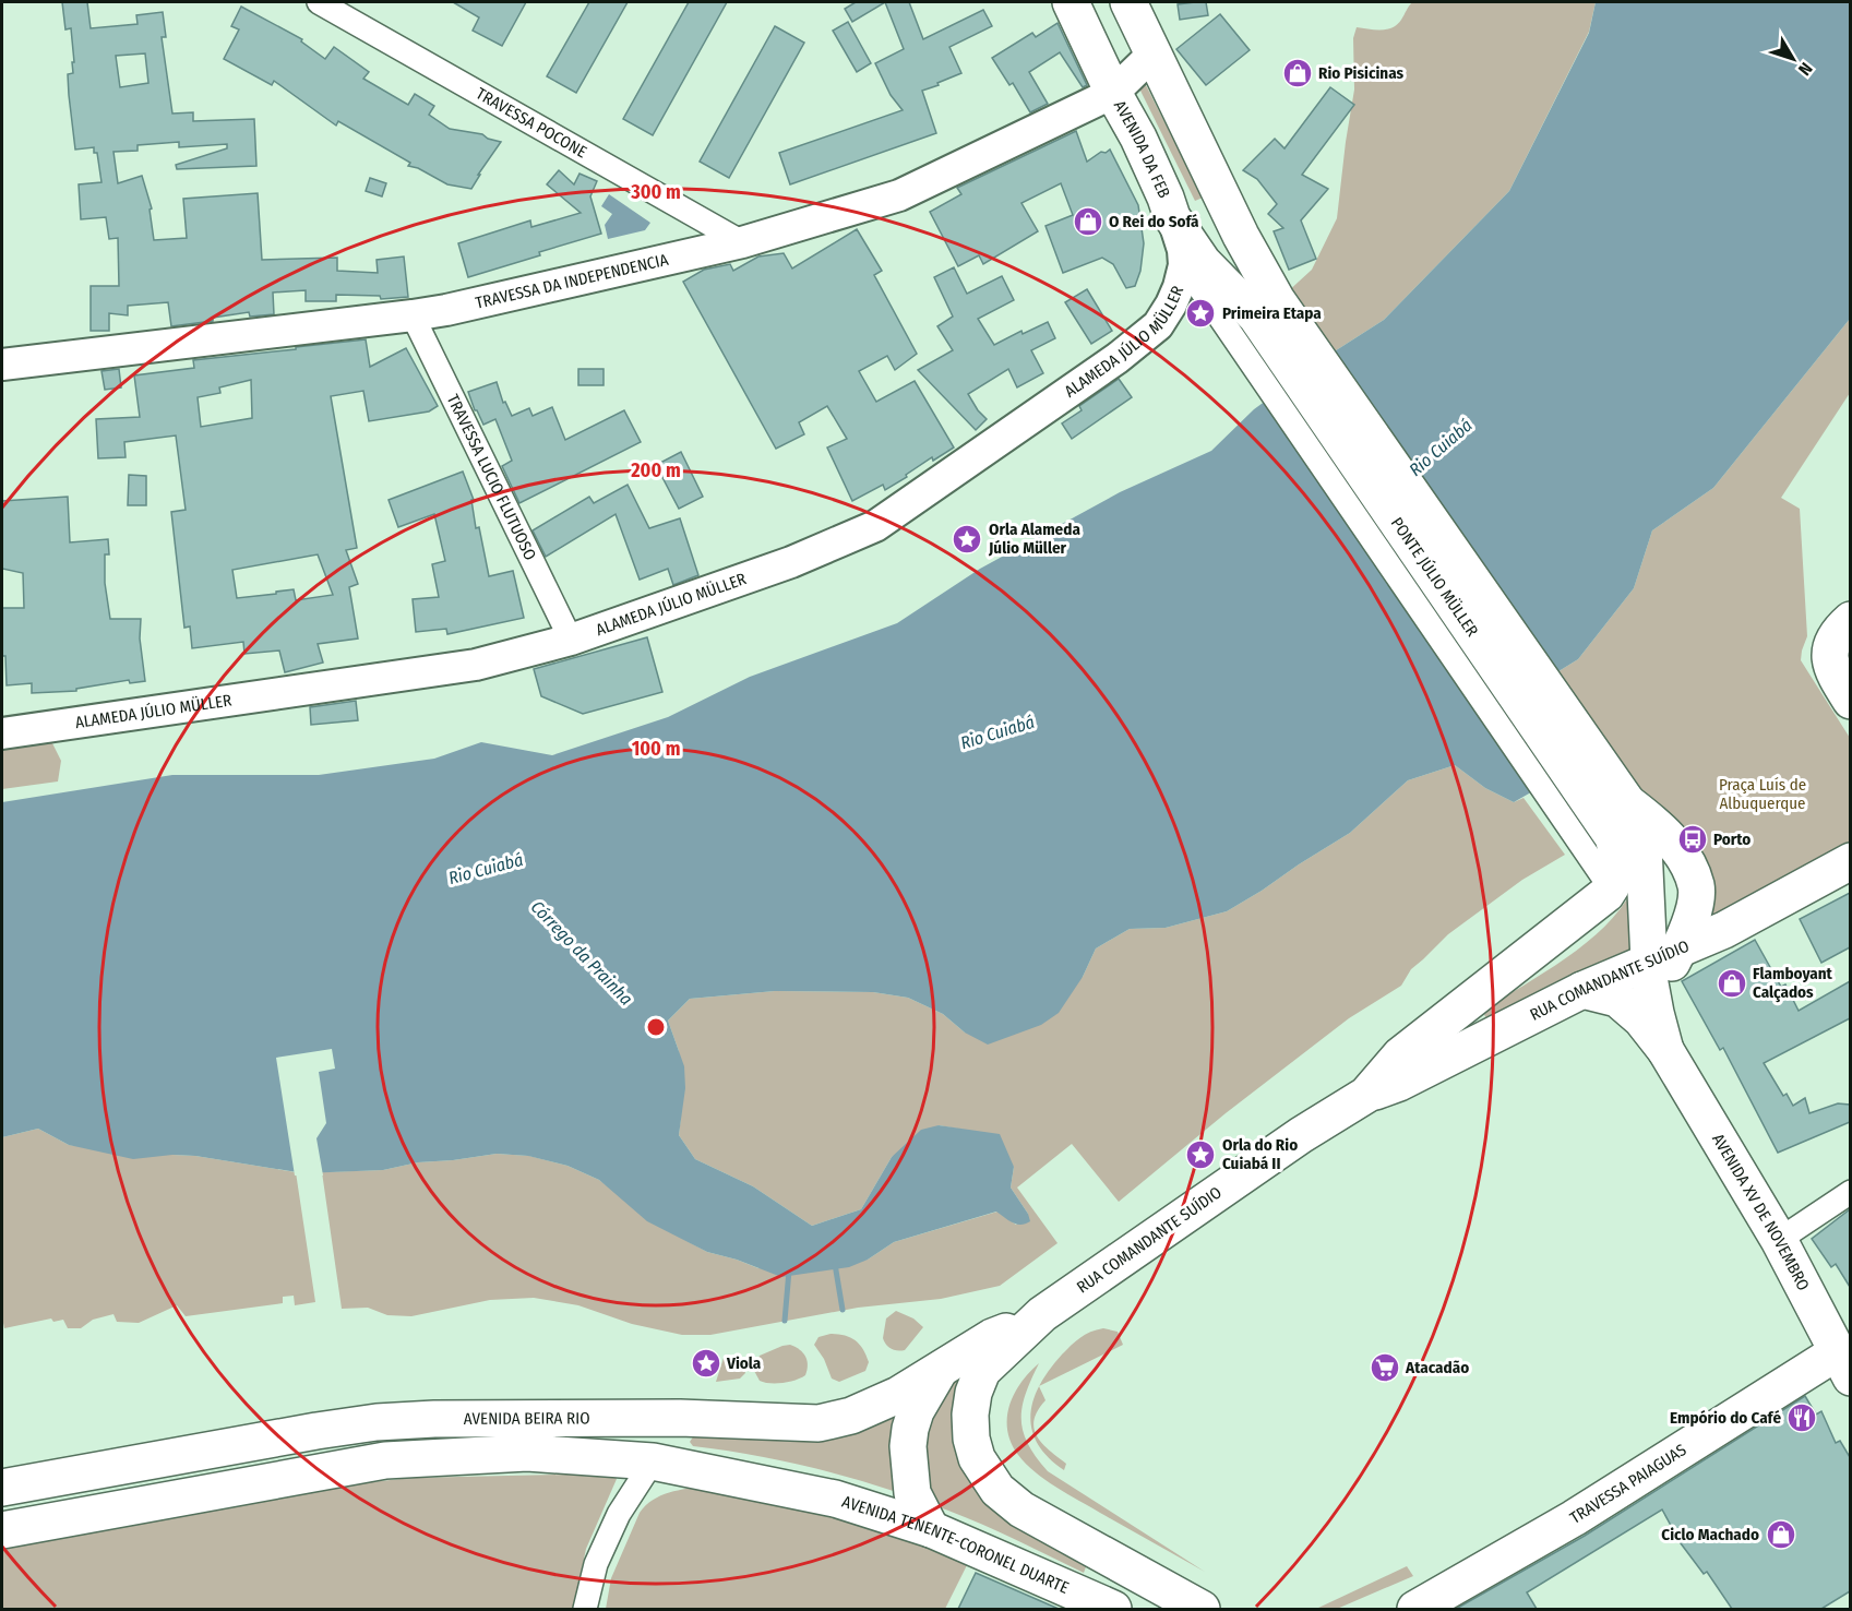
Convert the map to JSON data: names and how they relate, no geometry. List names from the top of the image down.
{
  "streets": {
    "main road": [
      "AVENIDA DA FEB",
      "TRAVESSA DA INDEPENDENCIA",
      "ALAMEDA JÚLIO MÜLLER",
      "PONTE JÚLIO MÜLLER",
      "RUA COMANDANTE SUÍDIO",
      "AVENIDA XV DE NOVEMBRO",
      "AVENIDA BEIRA RIO",
      "TRAVESSA PAIAGUAS",
      "AVENIDA TENENTE-CORONEL DUARTE"
    ],
    "street": ["TRAVESSA POCONE", "TRAVESSA LUCIO FLUTUOSO"]
  },
  "crossings": [
    ["TRAVESSA POCONE", "TRAVESSA DA INDEPENDENCIA"],
    ["AVENIDA DA FEB", "TRAVESSA DA INDEPENDENCIA"],
    ["AVENIDA DA FEB", "ALAMEDA JÚLIO MÜLLER"],
    ["AVENIDA DA FEB", "PONTE JÚLIO MÜLLER"],
    ["TRAVESSA DA INDEPENDENCIA", "TRAVESSA LUCIO FLUTUOSO"],
    ["ALAMEDA JÚLIO MÜLLER", "TRAVESSA LUCIO FLUTUOSO"],
    ["PONTE JÚLIO MÜLLER", "RUA COMANDANTE SUÍDIO"],
    ["RUA COMANDANTE SUÍDIO", "AVENIDA BEIRA RIO"],
    ["AVENIDA XV DE NOVEMBRO", "TRAVESSA PAIAGUAS"],
    ["AVENIDA BEIRA RIO", "AVENIDA TENENTE-CORONEL DUARTE"]
  ],
  "water": ["Rio Cuiabá", "Córrego da Prainha"],
  "parks": ["Praça Luís de Albuquerque"],
  "places": {
    "shop": [
      "Rio Pisicinas",
      "O Rei do Sofá",
      "Flamboyant Calçados",
      "Ciclo Machado"
    ],
    "place": [
      "Primeira Etapa",
      "Orla Alameda Júlio Müller",
      "Orla do Rio Cuiabá II",
      "Viola"
    ],
    "bus stop": ["Porto"],
    "supermarket": ["Atacadão"],
    "restaurant": ["Empório do Café"]
  },
  "north": "bottom right",
  "rings": ["300 m", "200 m", "100 m"]
}
